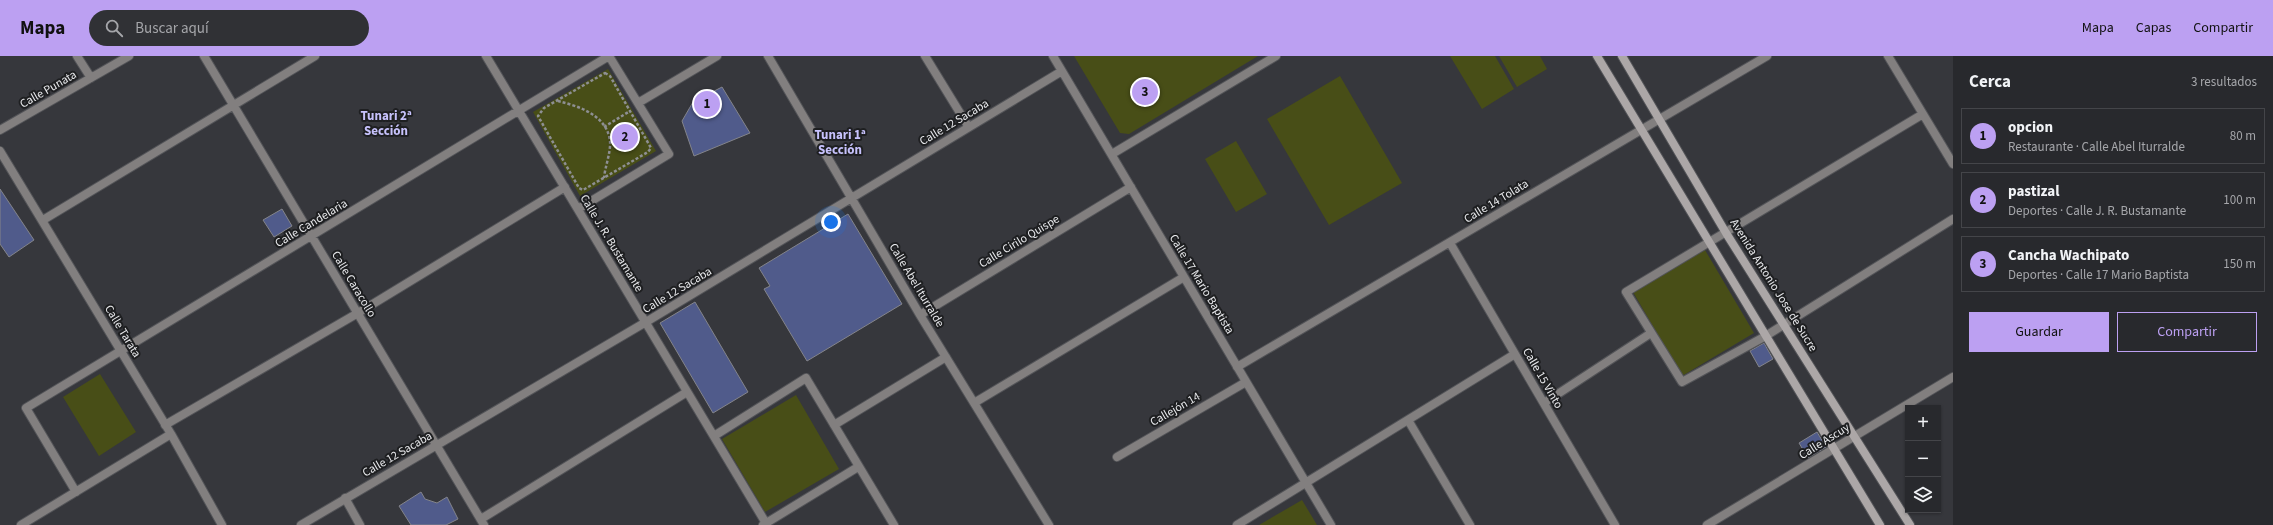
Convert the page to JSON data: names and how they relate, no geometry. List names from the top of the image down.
{
  "streets": {
    "main road": ["Avenida Antonio Jose de Sucre"],
    "street": [
      "Calle Punata",
      "Calle 12 Sacaba",
      "Calle 14 Tolata",
      "Calle Candelaria",
      "Calle Cirilo Quispe",
      "Calle J. R. Bustamante",
      "Calle Caracollo",
      "Calle 17 Mario Baptista",
      "Calle Abel Iturralde",
      "Calle Tarata",
      "Calle 15 Vinto",
      "Callejón 14",
      "Calle Ascuy"
    ]
  },
  "crossings": [
    ["Calle 12 Sacaba", "Calle J. R. Bustamante"],
    ["Calle 12 Sacaba", "Calle Caracollo"],
    ["Calle 12 Sacaba", "Calle 17 Mario Baptista"],
    ["Calle 12 Sacaba", "Calle Abel Iturralde"],
    ["Calle 14 Tolata", "Calle 17 Mario Baptista"],
    ["Calle 14 Tolata", "Avenida Antonio Jose de Sucre"],
    ["Calle 14 Tolata", "Calle 15 Vinto"],
    ["Calle Candelaria", "Calle J. R. Bustamante"],
    ["Calle Candelaria", "Calle Caracollo"],
    ["Calle Candelaria", "Calle Tarata"],
    ["Calle Cirilo Quispe", "Calle 17 Mario Baptista"],
    ["Calle Cirilo Quispe", "Calle Abel Iturralde"],
    ["Calle 17 Mario Baptista", "Callejón 14"],
    ["Avenida Antonio Jose de Sucre", "Calle Ascuy"]
  ],
  "districts": ["Tunari 2ª Sección", "Tunari 1ª Sección"],
  "page": {
    "header": "Mapa",
    "search": "Buscar aquí",
    "nav": ["Mapa", "Capas", "Compartir"],
    "heading": ["Cerca", "3 resultados"],
    "pins": ["3", "1", "2"],
    "list": [
      {
        "mark": "1",
        "name": "opcion",
        "note": "Restaurante · Calle Abel Iturralde",
        "value": "80 m"
      },
      {
        "mark": "2",
        "name": "pastizal",
        "note": "Deportes · Calle J. R. Bustamante",
        "value": "100 m"
      },
      {
        "mark": "3",
        "name": "Cancha Wachipato",
        "note": "Deportes · Calle 17 Mario Baptista",
        "value": "150 m"
      }
    ],
    "buttons": ["Guardar", "Compartir"],
    "map_buttons": ["+", "−"]
  }
}
